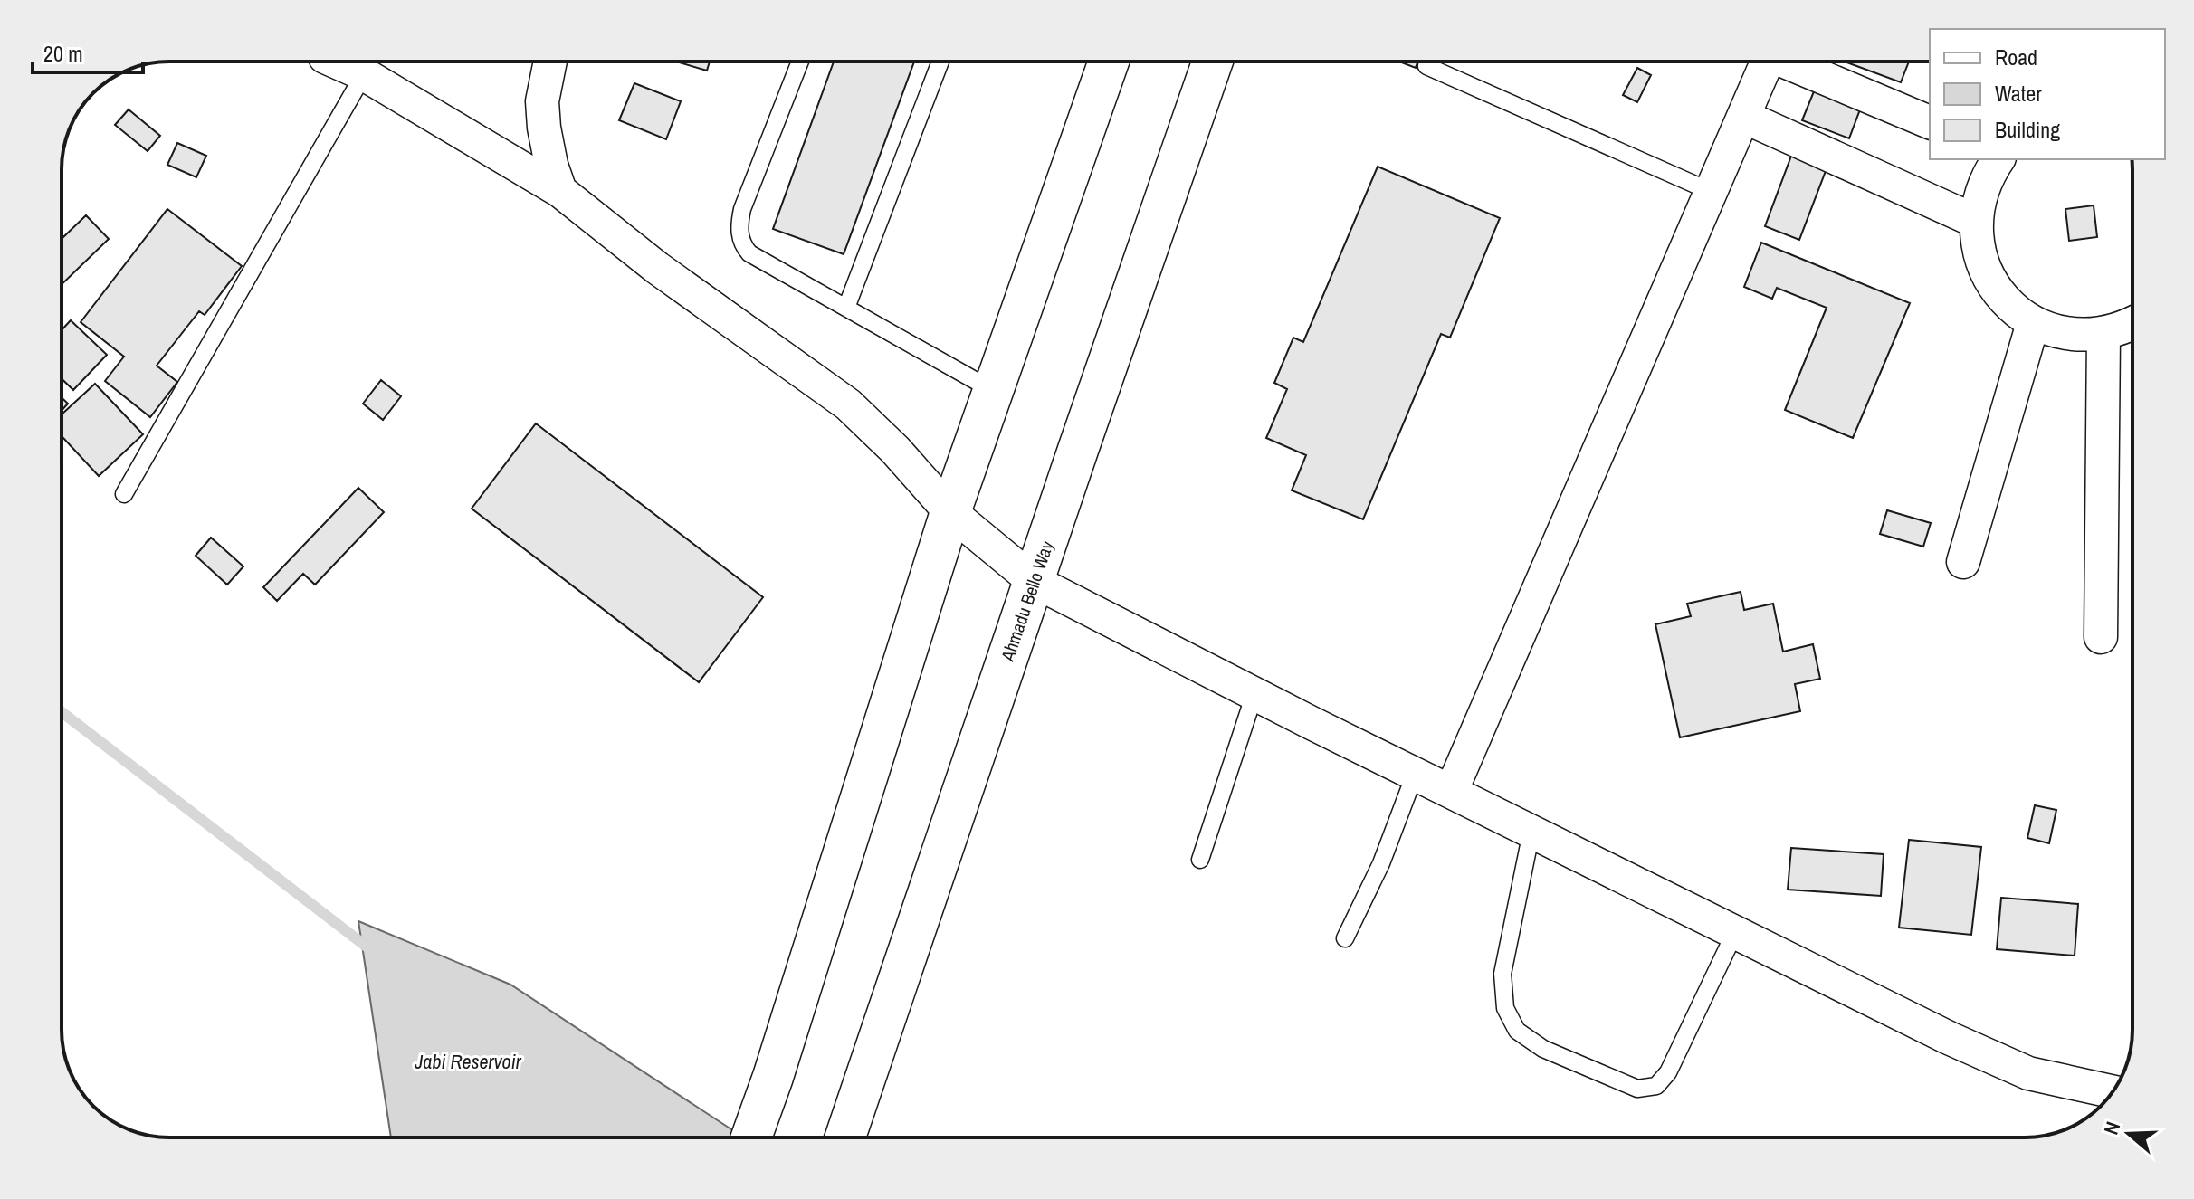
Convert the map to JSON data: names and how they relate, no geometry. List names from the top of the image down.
{
  "streets": {
    "main road": ["Ahmadu Bello Way"]
  },
  "water": ["Jabi Reservoir"],
  "legend": ["Road", "Water", "Building"],
  "scale_bar": "20 m",
  "north": "left"
}
